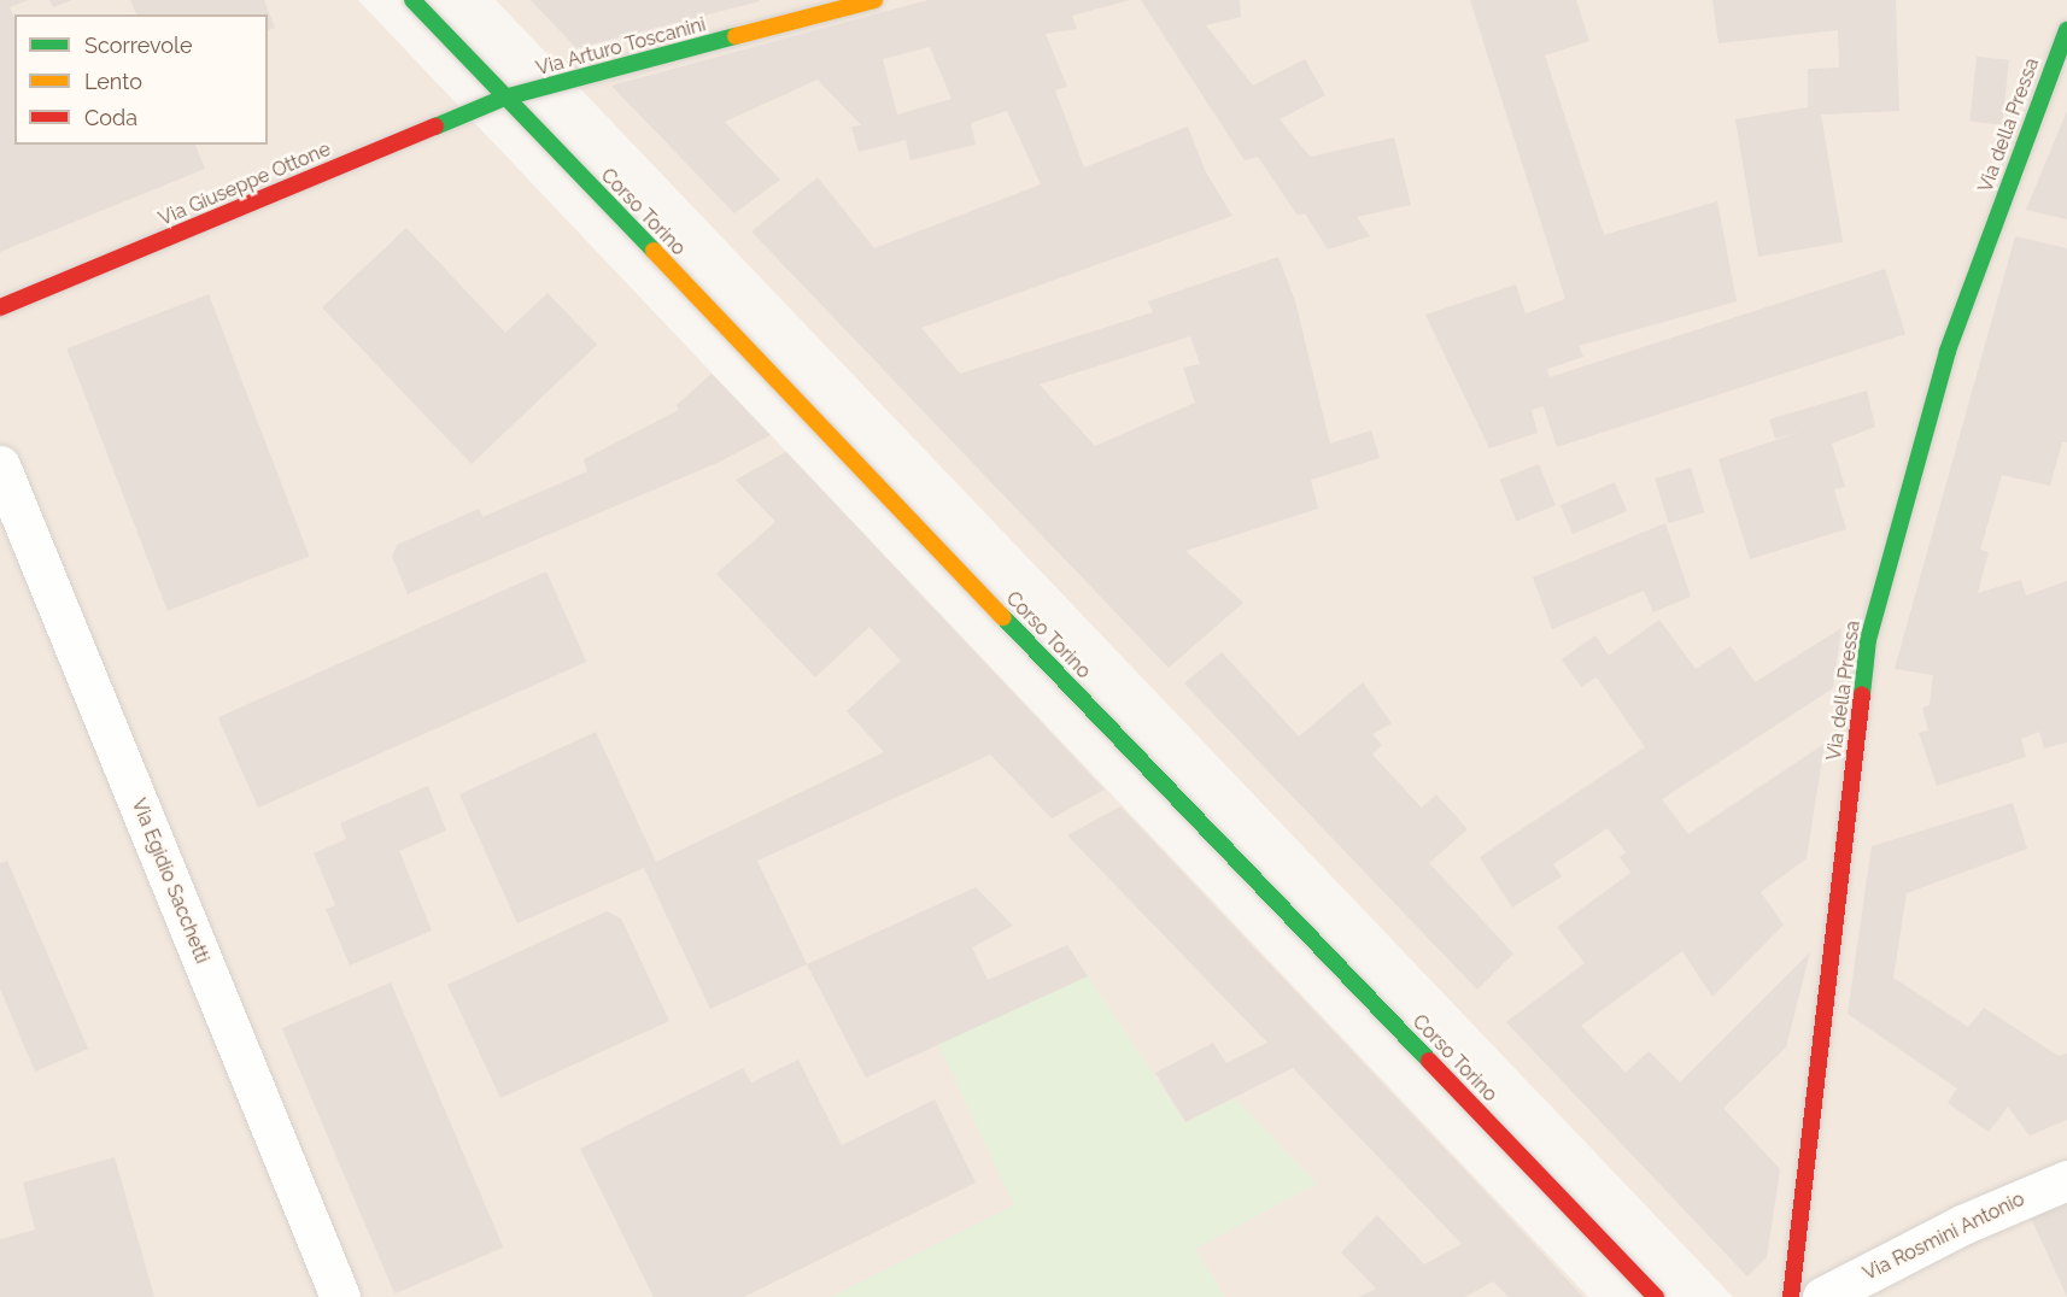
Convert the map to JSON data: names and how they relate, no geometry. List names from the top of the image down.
{
  "streets": {
    "street": [
      "Via Arturo Toscanini",
      "Via della Pressa",
      "Via Giuseppe Ottone",
      "Corso Torino",
      "Via Egidio Sacchetti",
      "Via Rosmini Antonio"
    ]
  },
  "crossings": [
    ["Via Arturo Toscanini", "Via Giuseppe Ottone"],
    ["Via Arturo Toscanini", "Corso Torino"],
    ["Via Giuseppe Ottone", "Corso Torino"]
  ],
  "legend": ["Scorrevole", "Lento", "Coda"]
}
